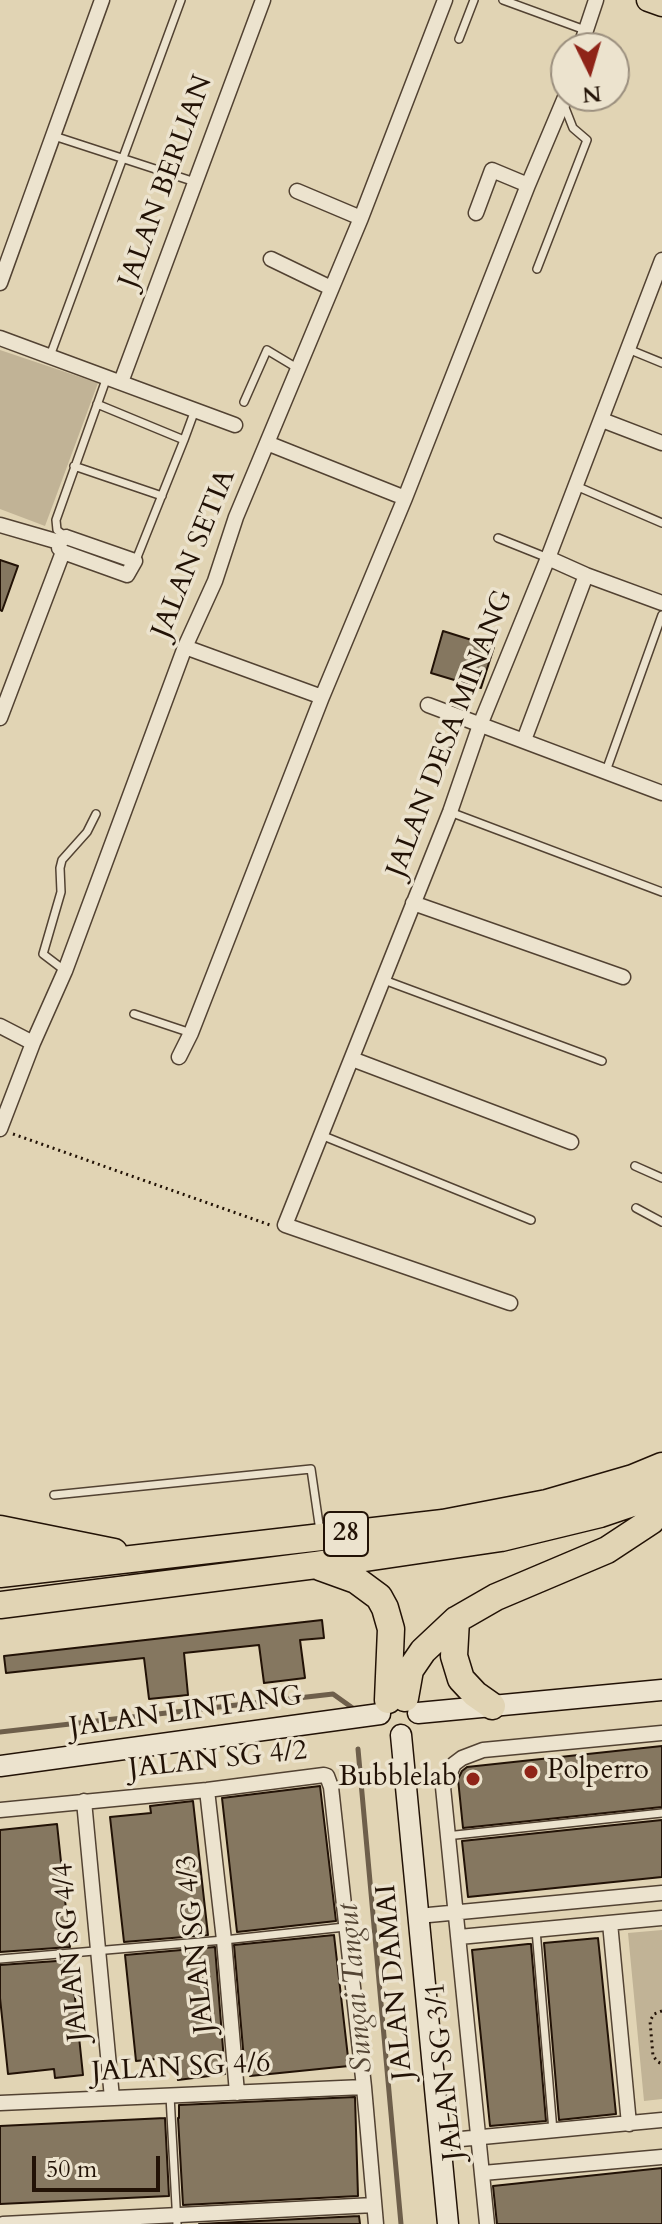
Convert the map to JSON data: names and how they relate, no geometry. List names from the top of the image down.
{
  "streets": {
    "highway": ["28"],
    "street": [
      "JALAN BERLIAN",
      "JALAN SETIA",
      "JALAN DESA MINANG",
      "JALAN LINTANG",
      "JALAN SG 4/2",
      "JALAN SG 4/3",
      "JALAN SG 4/4",
      "JALAN DAMAI",
      "JALAN SG 4/6",
      "JALAN SG 3/1"
    ]
  },
  "crossings": [
    ["JALAN SG 4/2", "JALAN SG 4/3"],
    ["JALAN SG 4/2", "JALAN SG 4/4"],
    ["JALAN SG 4/2", "JALAN SG 4/6"],
    ["JALAN SG 4/3", "JALAN SG 4/6"],
    ["JALAN SG 4/4", "JALAN SG 4/6"]
  ],
  "water": ["Sungai Tangut"],
  "places": ["Polperro", "Bubblelab"],
  "scale_bar": "50 m",
  "north": "bottom"
}
